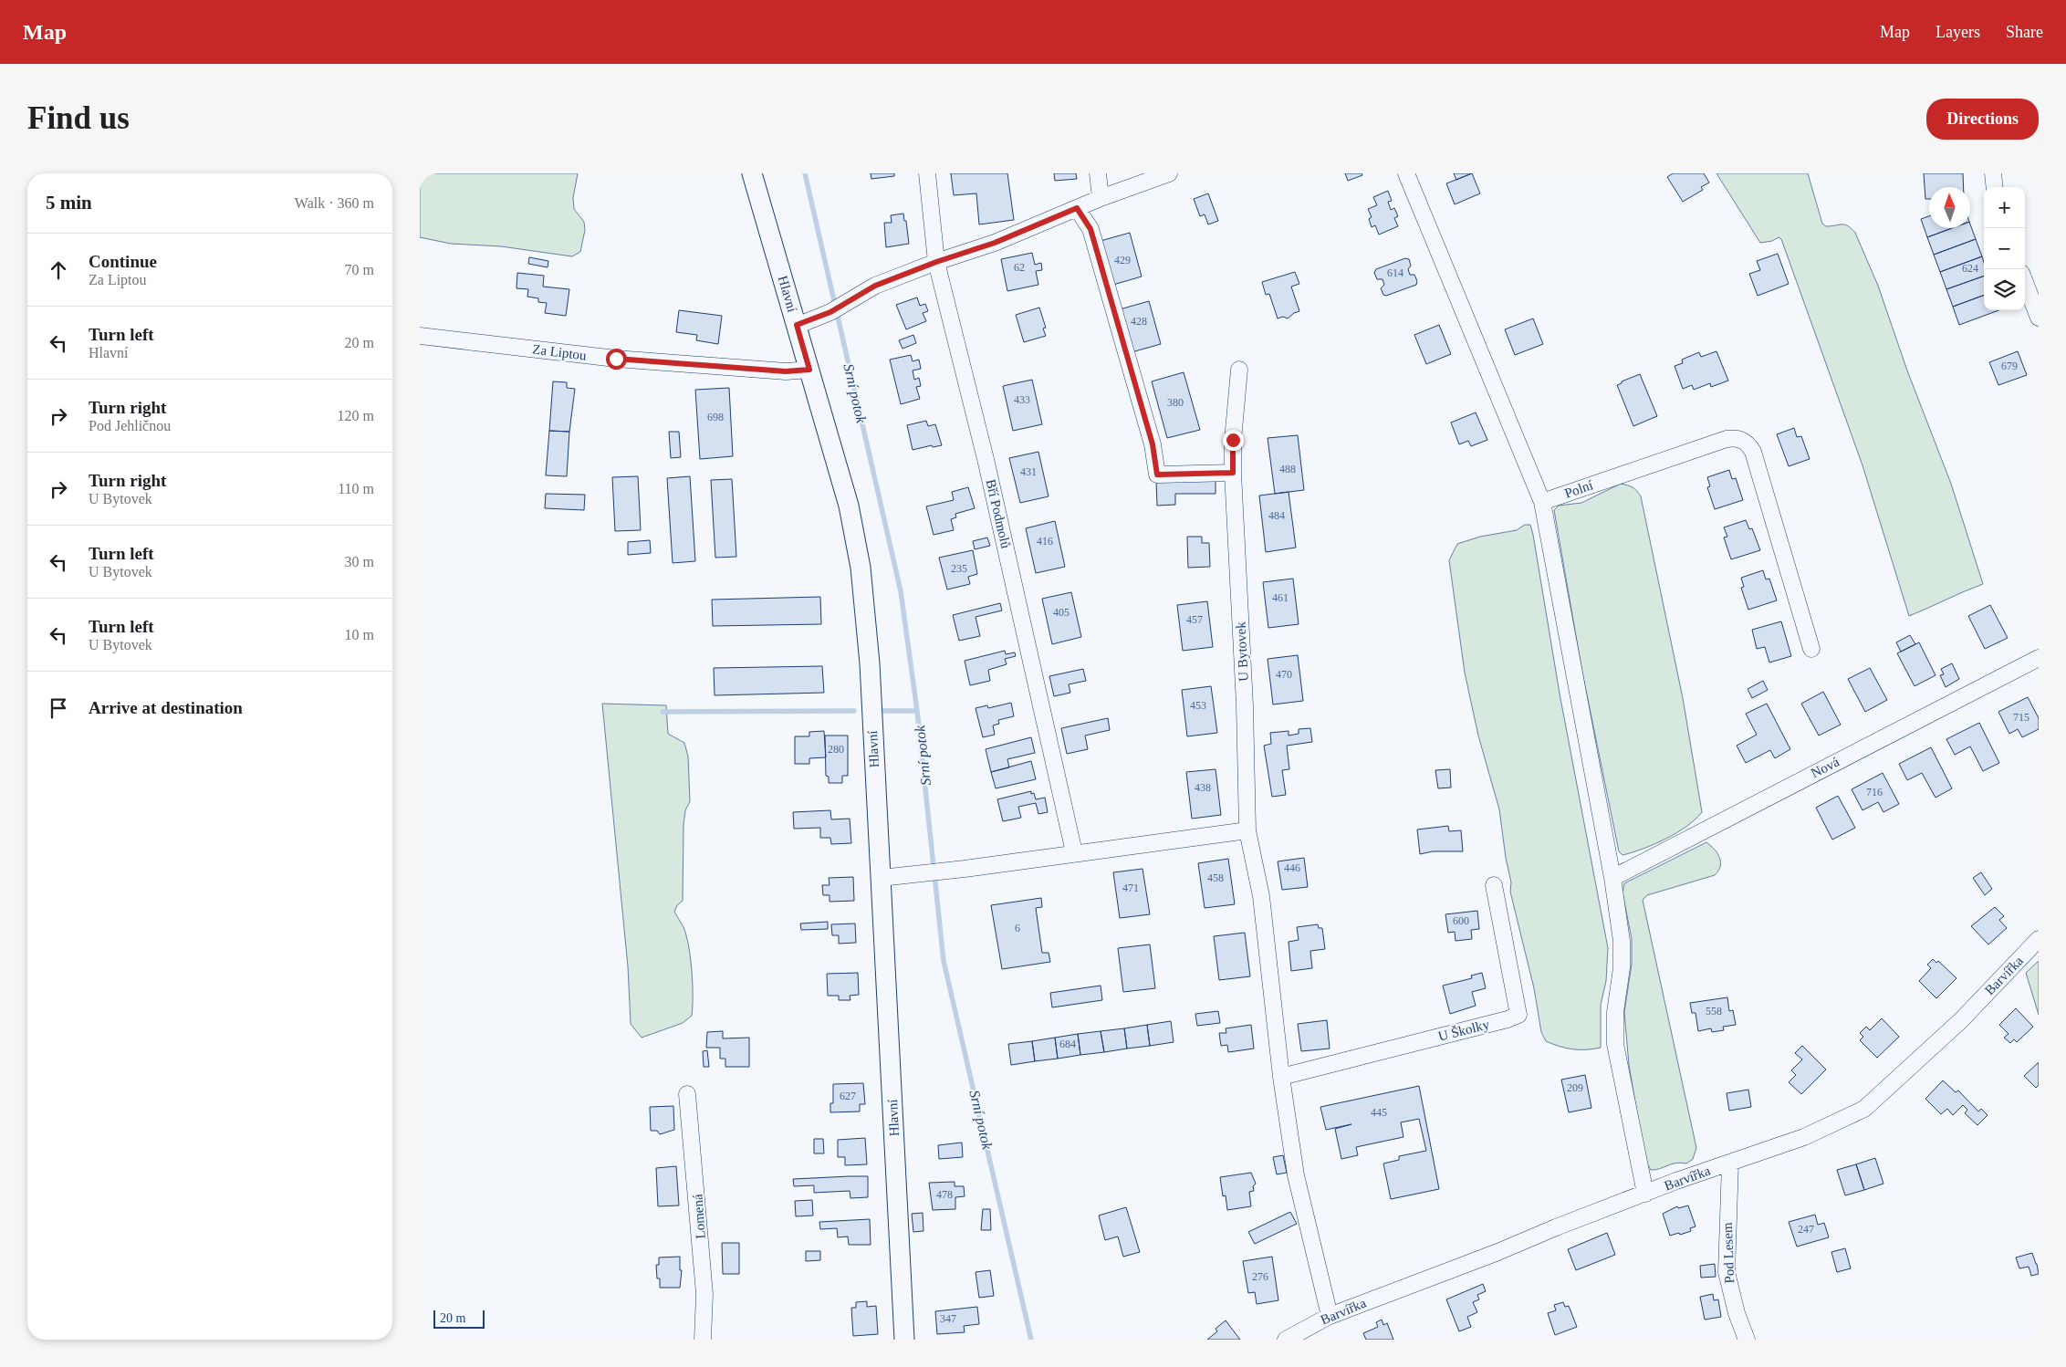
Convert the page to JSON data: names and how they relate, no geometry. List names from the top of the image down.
{
  "streets": {
    "street": [
      "Hlavní",
      "Za Liptou",
      "Polní",
      "Bří Podmolů",
      "U Bytovek",
      "Nová",
      "Barvířka",
      "U Školky",
      "Lomená",
      "Pod Lesem"
    ]
  },
  "crossings": [
    ["Hlavní", "Za Liptou"],
    ["Barvířka", "Pod Lesem"]
  ],
  "water": ["Srní potok"],
  "house_numbers": [
    "429",
    "62",
    "624",
    "614",
    "428",
    "679",
    "433",
    "380",
    "698",
    "488",
    "431",
    "484",
    "416",
    "235",
    "461",
    "405",
    "457",
    "470",
    "453",
    "715",
    "280",
    "438",
    "716",
    "446",
    "458",
    "471",
    "600",
    "6",
    "558",
    "684",
    "209",
    "627",
    "445",
    "478",
    "247",
    "276",
    "347"
  ],
  "scale_bar": "20 m",
  "north": "top",
  "page": {
    "header": "Map",
    "nav": ["Map", "Layers", "Share"],
    "buttons": "Directions",
    "title": "Find us",
    "heading": ["5 min", "Walk · 360 m"],
    "map_buttons": ["+", "−"],
    "list": [
      ["Continue", "Za Liptou", "70 m"],
      ["Turn left", "Hlavní", "20 m"],
      ["Turn right", "Pod Jehličnou", "120 m"],
      ["Turn right", "U Bytovek", "110 m"],
      ["Turn left", "U Bytovek", "30 m"],
      ["Turn left", "U Bytovek", "10 m"],
      "Arrive at destination"
    ],
    "scale": "20 m"
  }
}
